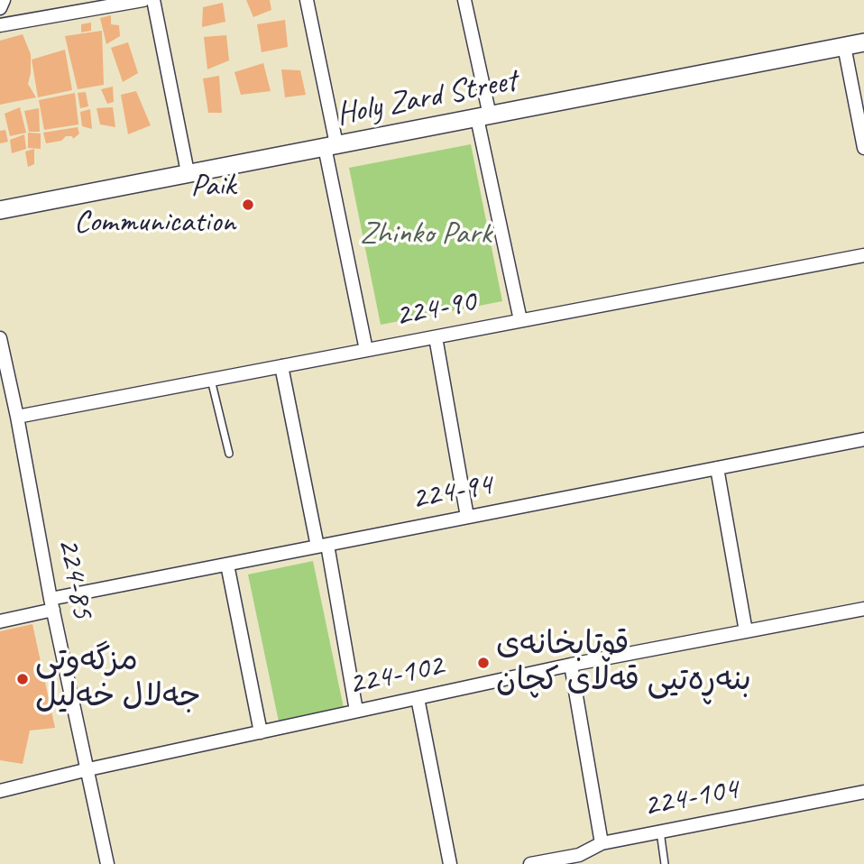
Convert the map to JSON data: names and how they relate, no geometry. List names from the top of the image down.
{
  "streets": {
    "street": [
      "Holy Zard Street",
      "224-90",
      "224-94",
      "224-85",
      "224-102",
      "224-104"
    ]
  },
  "crossings": [
    ["224-90", "224-85"],
    ["224-94", "224-85"],
    ["224-85", "224-102"]
  ],
  "parks": ["Zhinko Park"],
  "places": ["Paik Communication", "قوتابخانەی بنەڕەتیی قەڵای کچان", "مزگەوتی جەلال خەلیل"]
}
